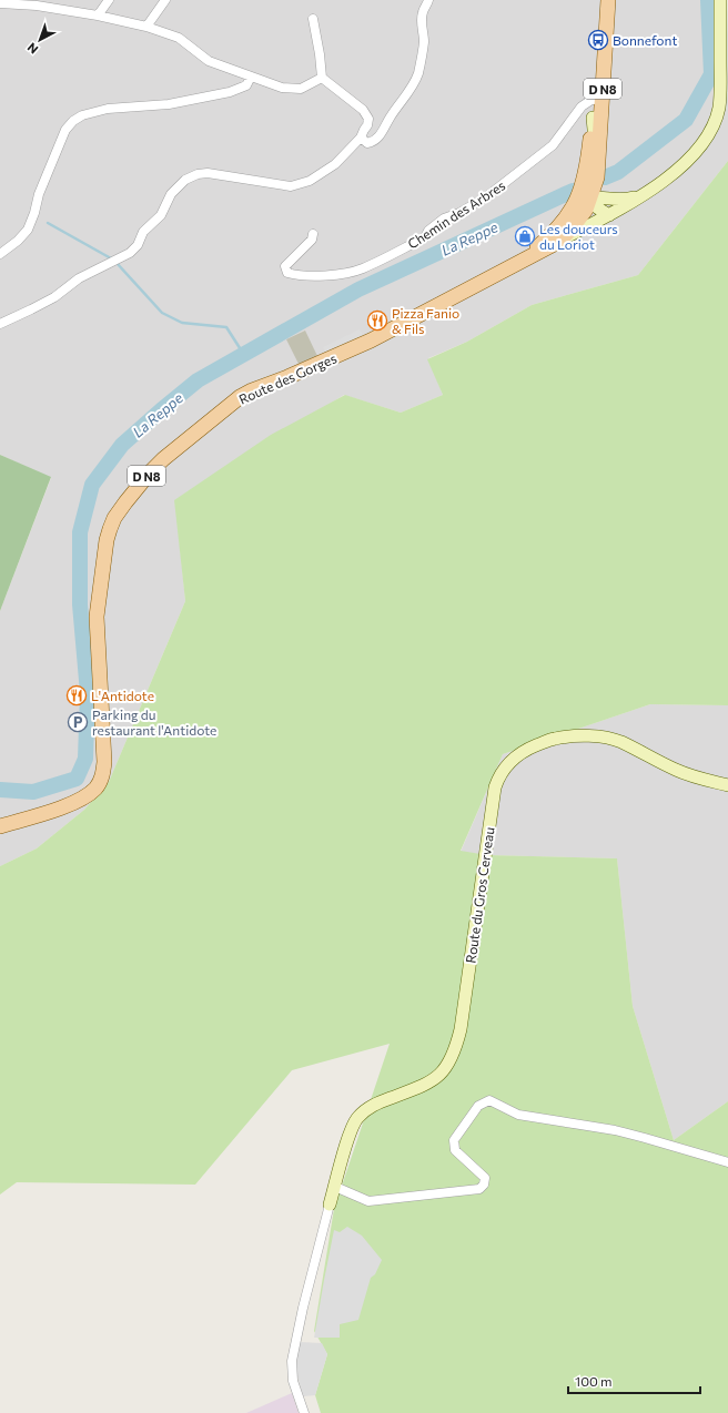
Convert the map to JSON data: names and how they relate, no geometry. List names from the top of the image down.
{
  "streets": {
    "main road": ["D N8", "Route des Gorges"],
    "street": ["Chemin des Arbres", "Route du Gros Cerveau"]
  },
  "crossings": [
    ["Chemin des Arbres", "Route des Gorges"]
  ],
  "water": ["La Reppe"],
  "places": {
    "bus stop": ["Bonnefont"],
    "shop": ["Les douceurs du Loriot"],
    "restaurant": ["Pizza Fanio & Fils", "L'Antidote"],
    "parking": ["Parking du restaurant l'Antidote"]
  },
  "scale_bar": "100 m",
  "north": "bottom left"
}
